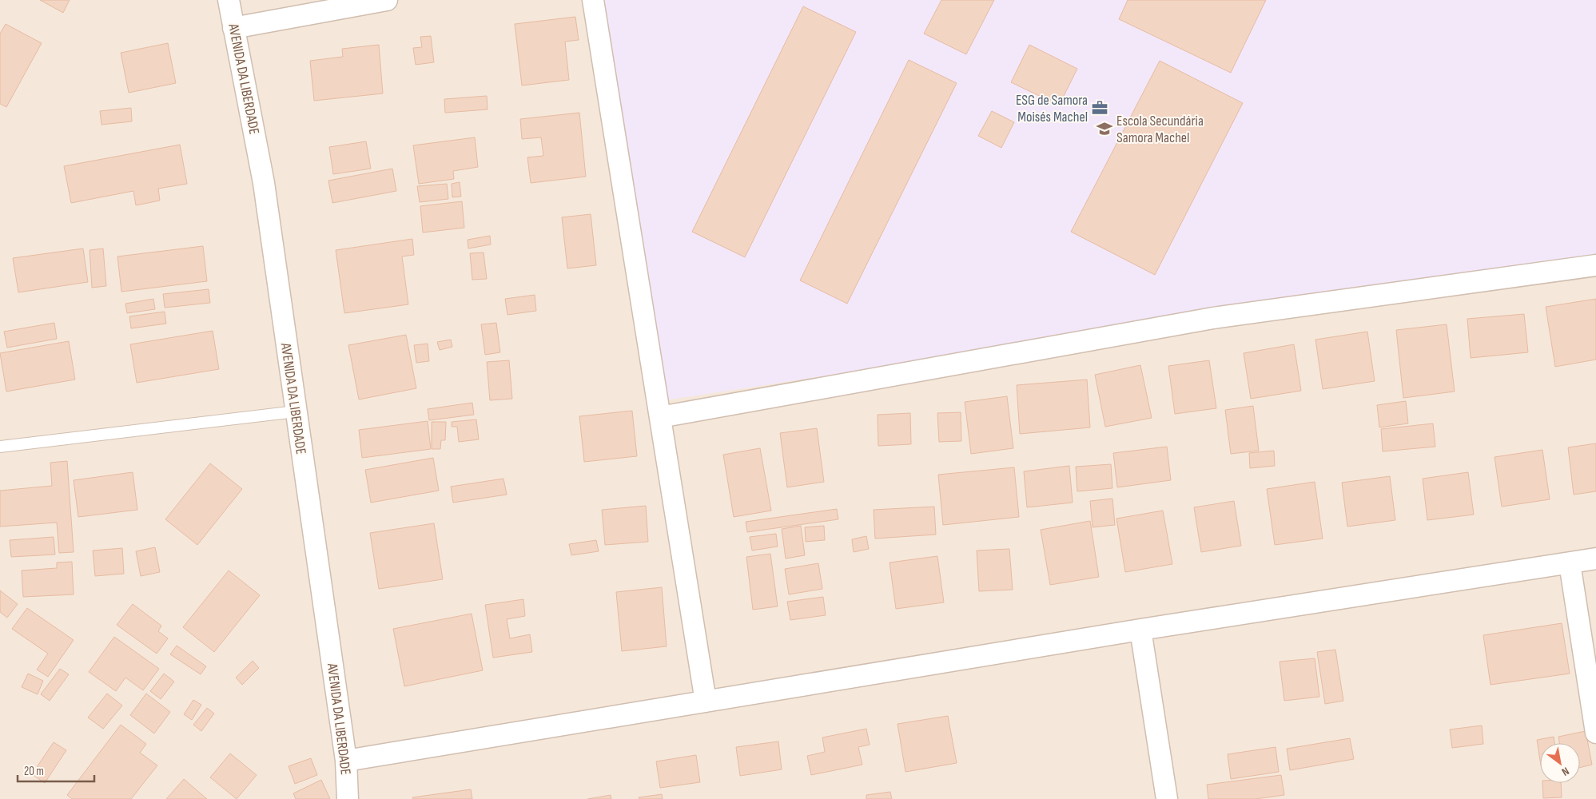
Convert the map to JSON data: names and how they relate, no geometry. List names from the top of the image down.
{
  "streets": {
    "street": ["AVENIDA DA LIBERDADE"]
  },
  "places": {
    "office": ["ESG de Samora Moisés Machel"],
    "school or university": ["Escola Secundária Samora Machel"]
  },
  "scale_bar": "20 m",
  "north": "bottom right"
}
